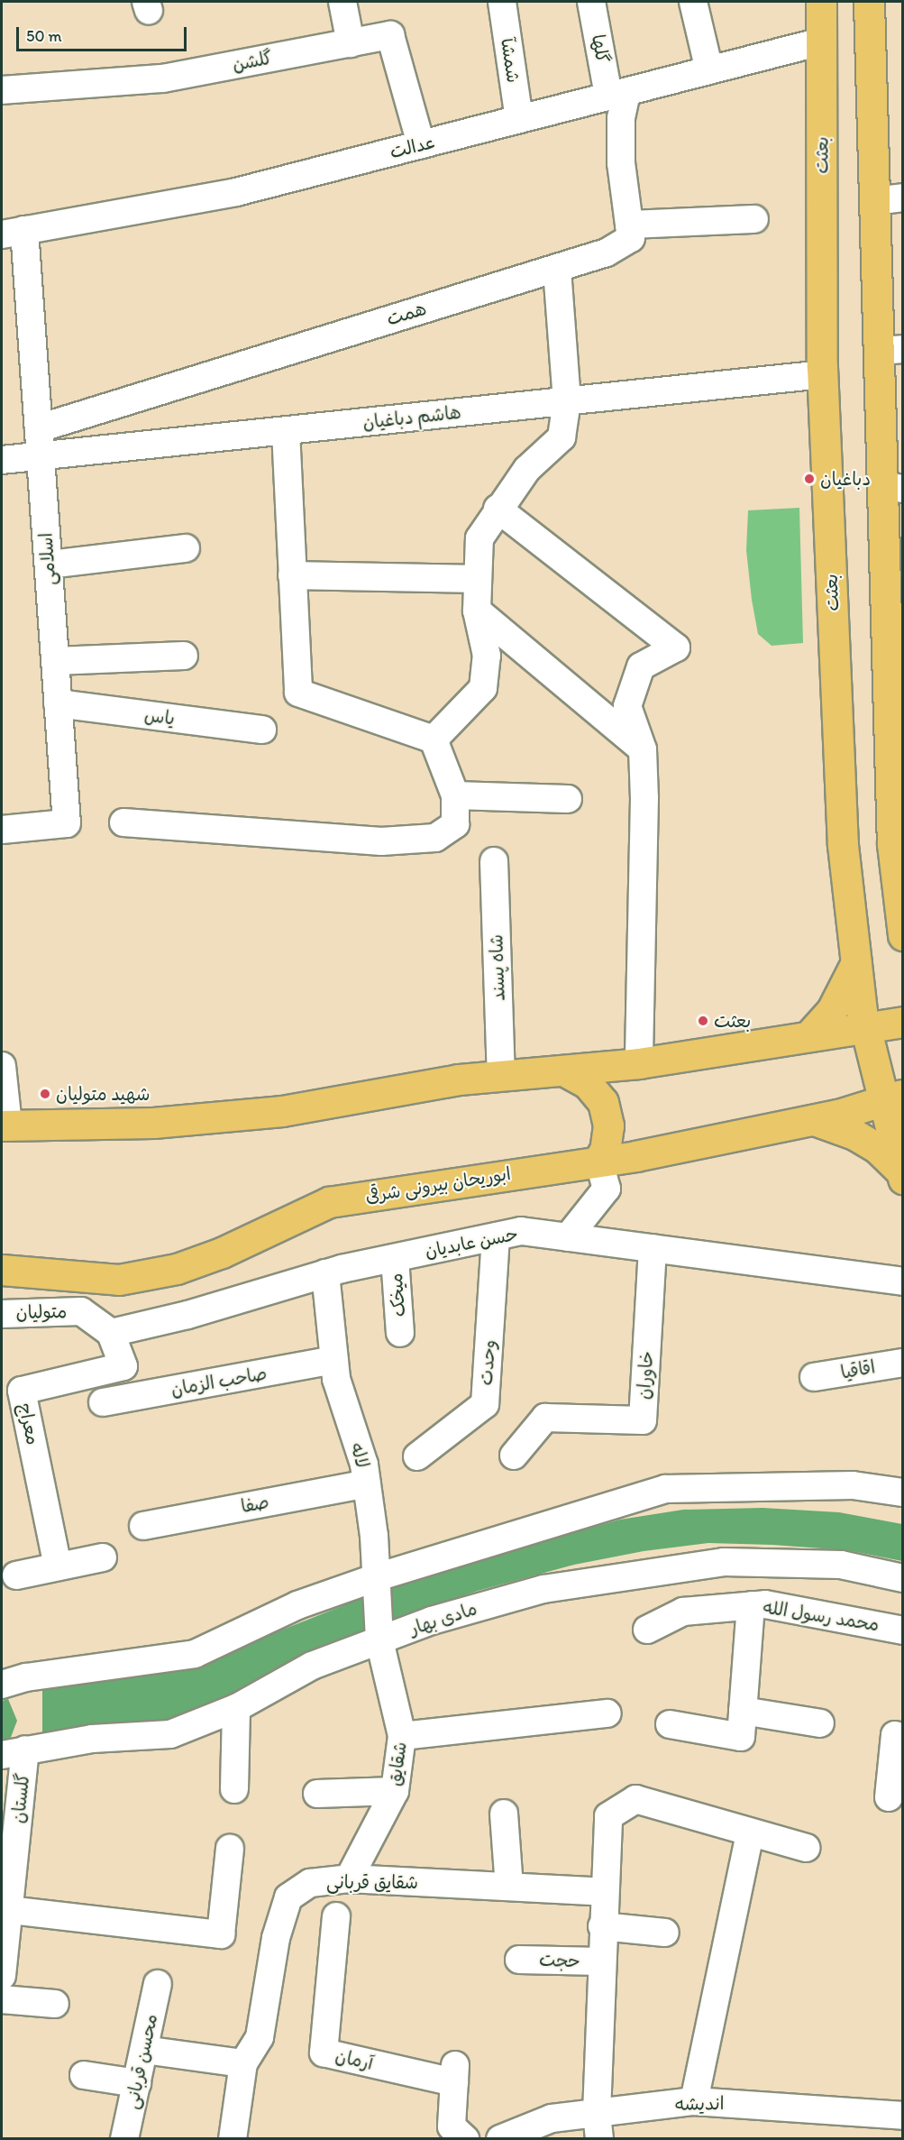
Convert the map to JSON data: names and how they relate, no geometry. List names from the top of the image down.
{
  "streets": {
    "main road": ["بعثت", "ابوریحان بیرونی شرقی"],
    "street": [
      "گلها",
      "شمشآ",
      "گلشن",
      "عدالت",
      "همت",
      "هاشم دباغیان",
      "اسلامی",
      "یاس",
      "شاه پسند",
      "حسن عابدیان",
      "میخک",
      "متولیان",
      "وحدت",
      "اقاقیا",
      "خاوران",
      "صاحب الزمان",
      "معراج",
      "لاله",
      "صفا",
      "محمد رسول الله",
      "مادی بهار",
      "شقایق",
      "گلستان",
      "شقایق قربانی",
      "حجت",
      "آرمان",
      "محسن قربانی",
      "اندیشه"
    ]
  },
  "crossings": [
    ["گلها", "عدالت"],
    ["شمشآ", "عدالت"],
    ["گلشن", "عدالت"],
    ["عدالت", "بعثت"],
    ["عدالت", "اسلامی"],
    ["بعثت", "هاشم دباغیان"],
    ["بعثت", "ابوریحان بیرونی شرقی"],
    ["همت", "اسلامی"],
    ["هاشم دباغیان", "اسلامی"],
    ["اسلامی", "یاس"],
    ["حسن عابدیان", "میخک"],
    ["حسن عابدیان", "وحدت"],
    ["حسن عابدیان", "خاوران"],
    ["حسن عابدیان", "معراج"],
    ["حسن عابدیان", "لاله"],
    ["صاحب الزمان", "لاله"],
    ["لاله", "صفا"],
    ["لاله", "مادی بهار"],
    ["لاله", "شقایق"],
    ["مادی بهار", "شقایق"],
    ["مادی بهار", "گلستان"],
    ["شقایق", "شقایق قربانی"]
  ],
  "places": ["دباغیان", "بعثت", "شهید متولیان"],
  "scale_bar": "50 m"
}
